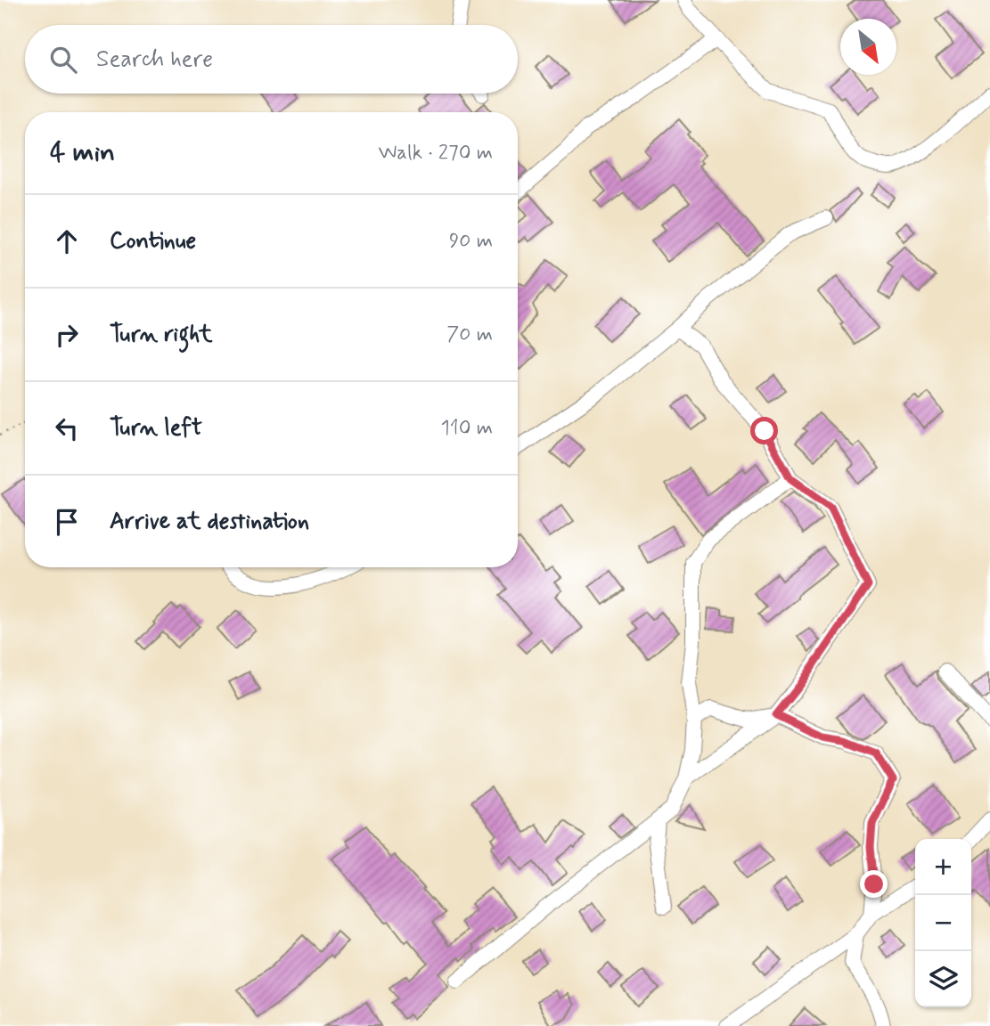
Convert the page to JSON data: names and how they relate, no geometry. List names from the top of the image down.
{
  "north": "bottom right",
  "page": {
    "search": "Search here",
    "heading": ["4 min", "Walk · 270 m"],
    "list": [
      ["Continue", "90 m"],
      ["Turn right", "70 m"],
      ["Turn left", "110 m"],
      "Arrive at destination"
    ],
    "map_buttons": ["+", "−"]
  }
}
